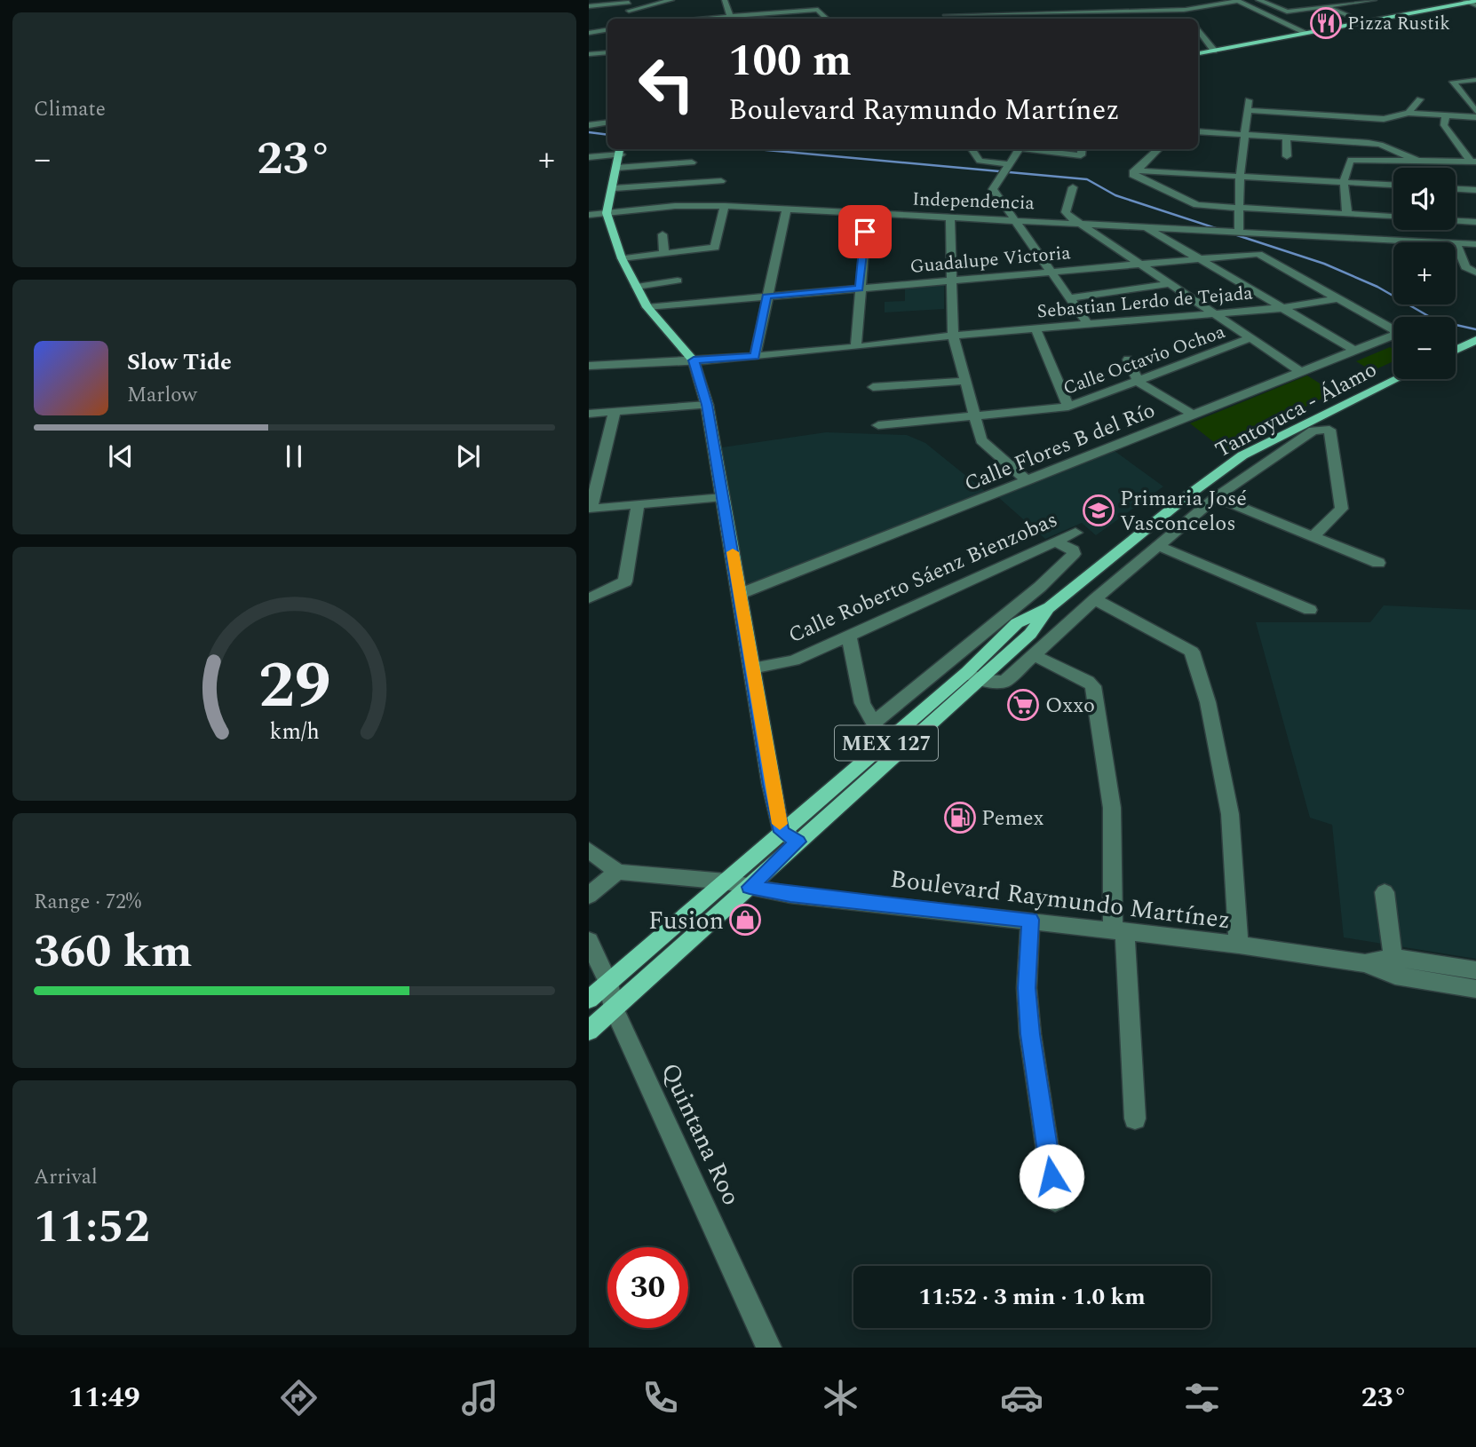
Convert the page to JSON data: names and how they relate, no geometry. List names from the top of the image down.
{
  "streets": {
    "main road": ["Tantoyuca - Álamo", "MEX 127"],
    "street": [
      "Independencia",
      "Guadalupe Victoria",
      "Sebastian Lerdo de Tejada",
      "Calle Octavio Ochoa",
      "Calle Flores B del Río",
      "Calle Roberto Sáenz Bienzobas",
      "Boulevard Raymundo Martínez",
      "Quintana Roo"
    ]
  },
  "crossings": [
    ["Guadalupe Victoria", "Sebastian Lerdo de Tejada"],
    ["Guadalupe Victoria", "Calle Flores B del Río"],
    ["Sebastian Lerdo de Tejada", "Calle Flores B del Río"],
    ["Tantoyuca - Álamo", "MEX 127"],
    ["MEX 127", "Boulevard Raymundo Martínez"],
    ["MEX 127", "Quintana Roo"]
  ],
  "places": {
    "restaurant": ["Pizza Rustik"],
    "school or university": ["Primaria José Vasconcelos"],
    "supermarket": ["Oxxo"],
    "fuel station": ["Pemex"],
    "shop": ["Fusion"]
  },
  "page": {
    "tile": [
      "Climate",
      ["Range · 72%", "360 km"],
      ["Arrival", "11:52"]
    ],
    "turn": ["100 m", "Boulevard Raymundo Martínez"],
    "heat": ["−", "23°", "+"],
    "map_buttons": ["+", "−"],
    "song": ["Slow Tide", "Marlow"],
    "limit": "30",
    "trip": "11:52 · 3 min · 1.0 km",
    "tabs": ["11:49", "23°"],
    "gauge": ["29", "km/h"]
  }
}
